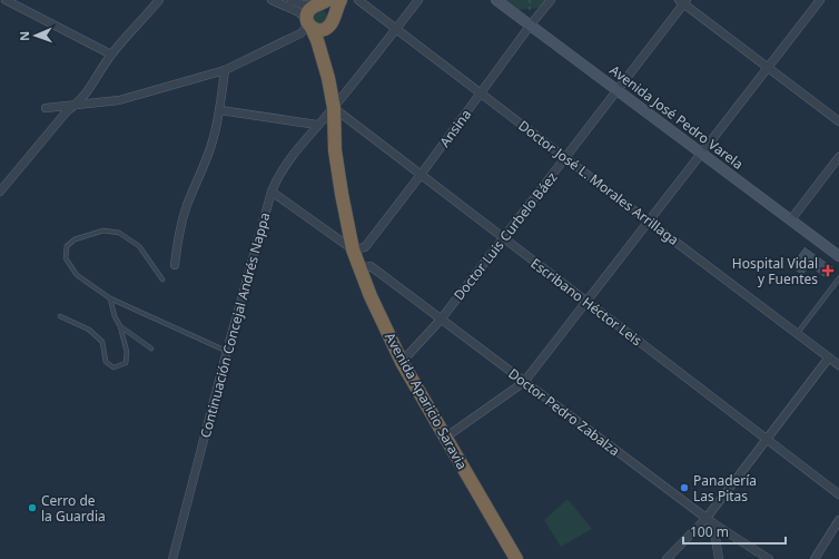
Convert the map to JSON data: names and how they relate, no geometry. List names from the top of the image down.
{
  "streets": {
    "highway": ["Avenida Aparicio Saravia"],
    "street": [
      "Avenida José Pedro Varela",
      "Ansina",
      "Doctor José L. Morales Arrillaga",
      "Doctor Luis Curbelo Báez",
      "Escribano Héctor Leis",
      "Continuación Concejal Andrés Nappa",
      "Doctor Pedro Zabalza"
    ]
  },
  "crossings": [
    ["Avenida José Pedro Varela", "Ansina"],
    ["Avenida José Pedro Varela", "Doctor Luis Curbelo Báez"],
    ["Ansina", "Doctor José L. Morales Arrillaga"],
    ["Ansina", "Escribano Héctor Leis"],
    ["Ansina", "Avenida Aparicio Saravia"],
    ["Doctor José L. Morales Arrillaga", "Doctor Luis Curbelo Báez"],
    ["Doctor José L. Morales Arrillaga", "Continuación Concejal Andrés Nappa"],
    ["Doctor Luis Curbelo Báez", "Escribano Héctor Leis"],
    ["Doctor Luis Curbelo Báez", "Avenida Aparicio Saravia"],
    ["Doctor Luis Curbelo Báez", "Doctor Pedro Zabalza"],
    ["Escribano Héctor Leis", "Continuación Concejal Andrés Nappa"],
    ["Escribano Héctor Leis", "Avenida Aparicio Saravia"],
    ["Continuación Concejal Andrés Nappa", "Avenida Aparicio Saravia"],
    ["Avenida Aparicio Saravia", "Doctor Pedro Zabalza"]
  ],
  "places": {
    "health": ["Hospital Vidal y Fuentes"],
    "other": ["Panadería Las Pitas", "Cerro de la Guardia"]
  },
  "scale_bar": "100 m",
  "north": "left"
}
